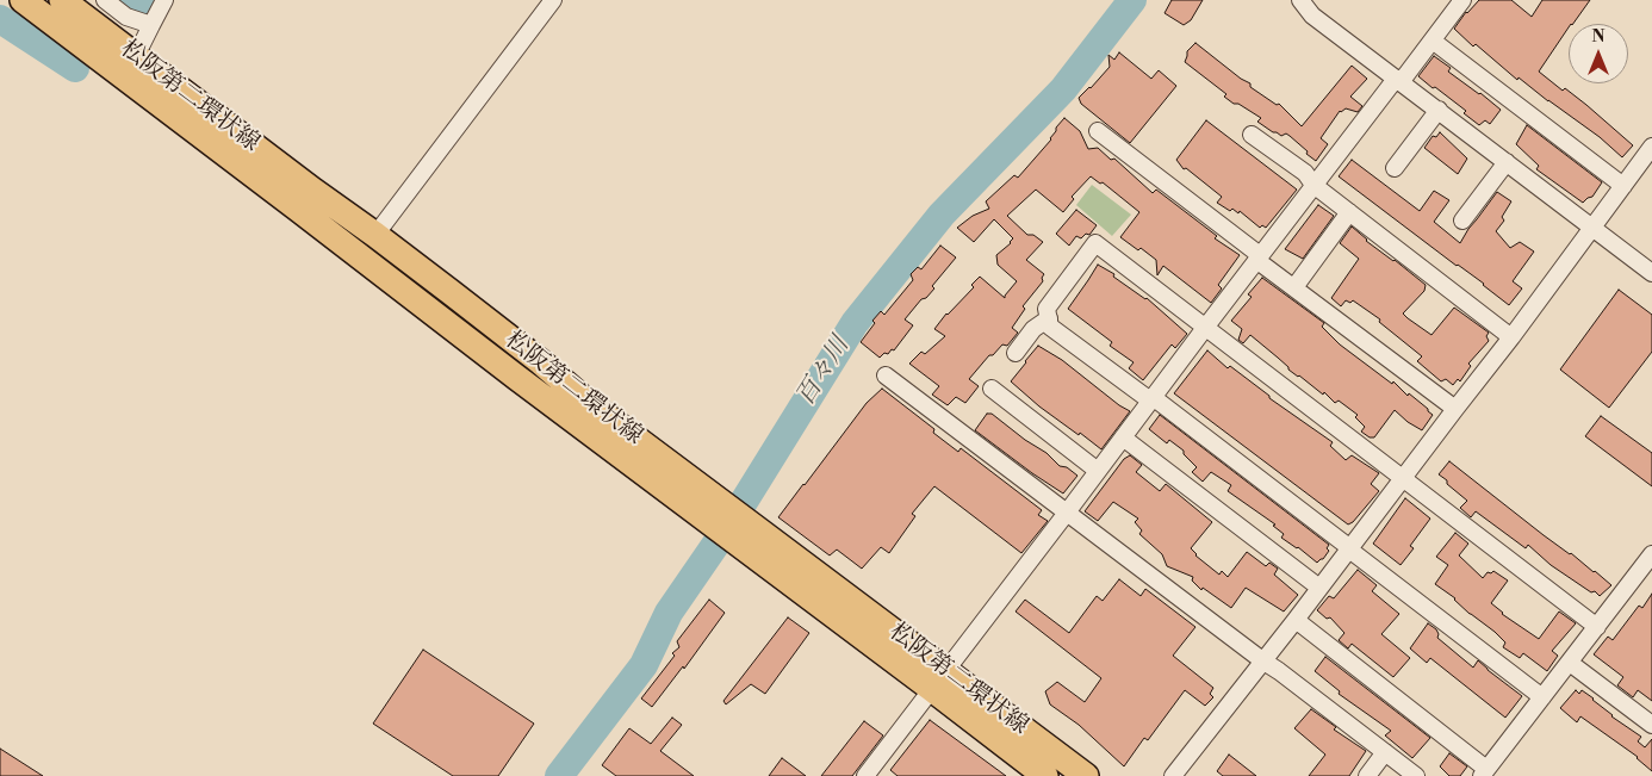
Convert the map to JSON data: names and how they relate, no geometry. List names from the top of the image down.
{
  "streets": {
    "main road": ["松阪第二環状線"]
  },
  "water": ["百々川"],
  "north": "top"
}
